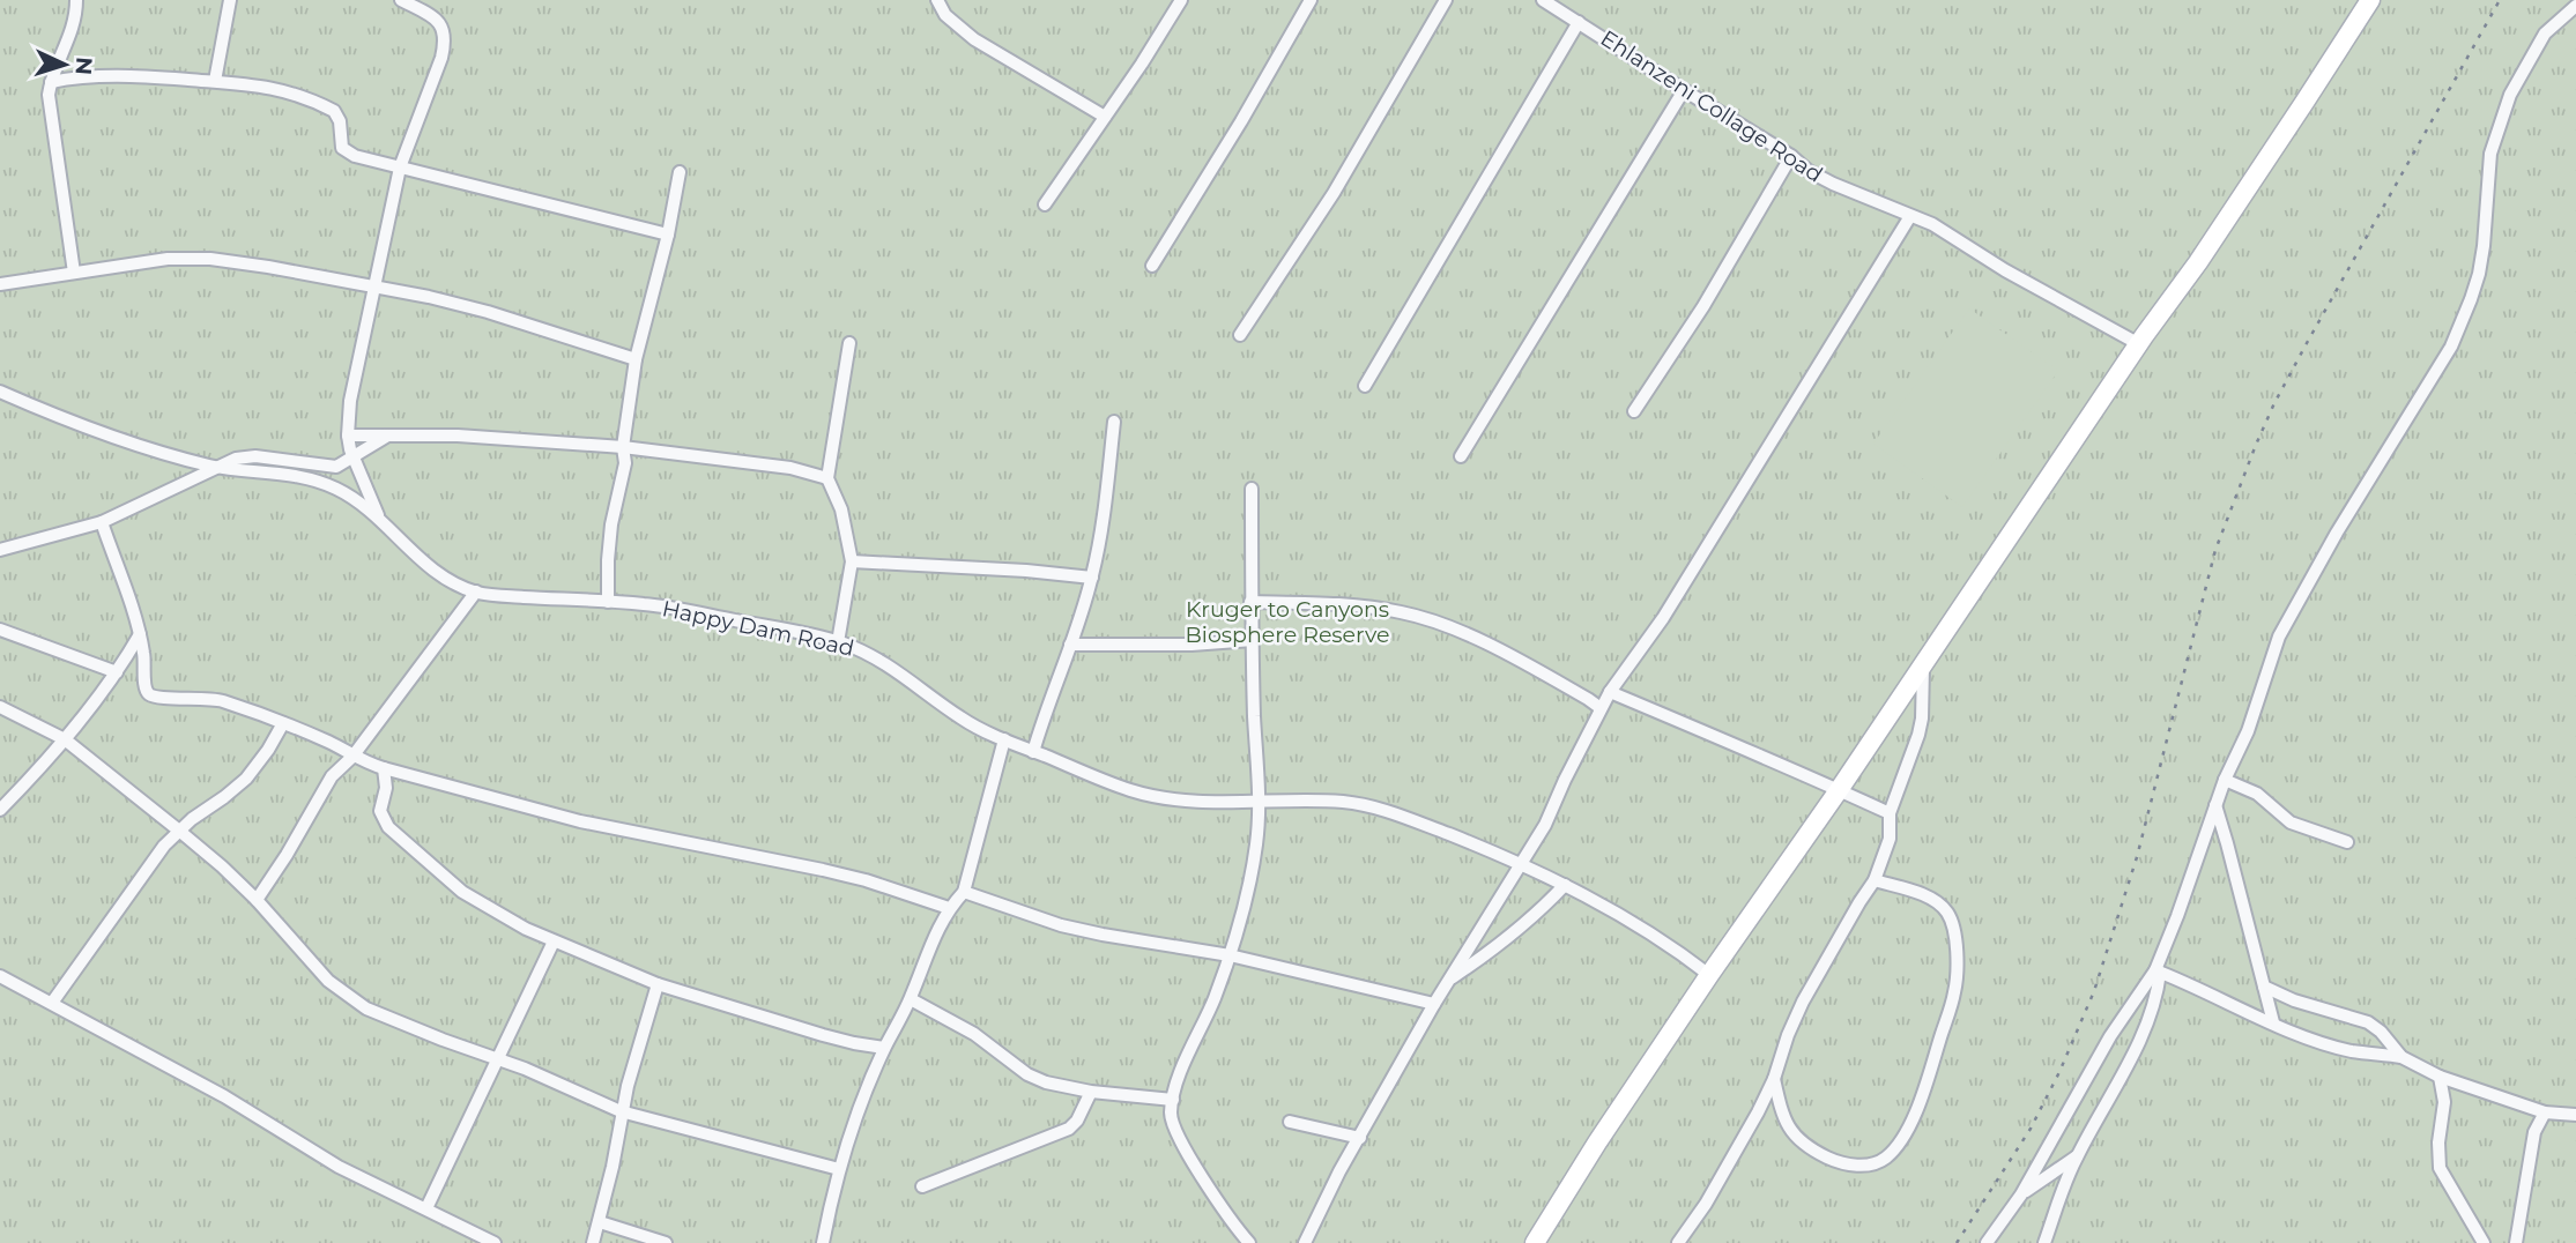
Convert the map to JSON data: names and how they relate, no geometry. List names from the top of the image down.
{
  "streets": {
    "street": ["Ehlanzeni Collage Road", "Happy Dam Road"]
  },
  "parks": ["Kruger to Canyons Biosphere Reserve"],
  "north": "right"
}
